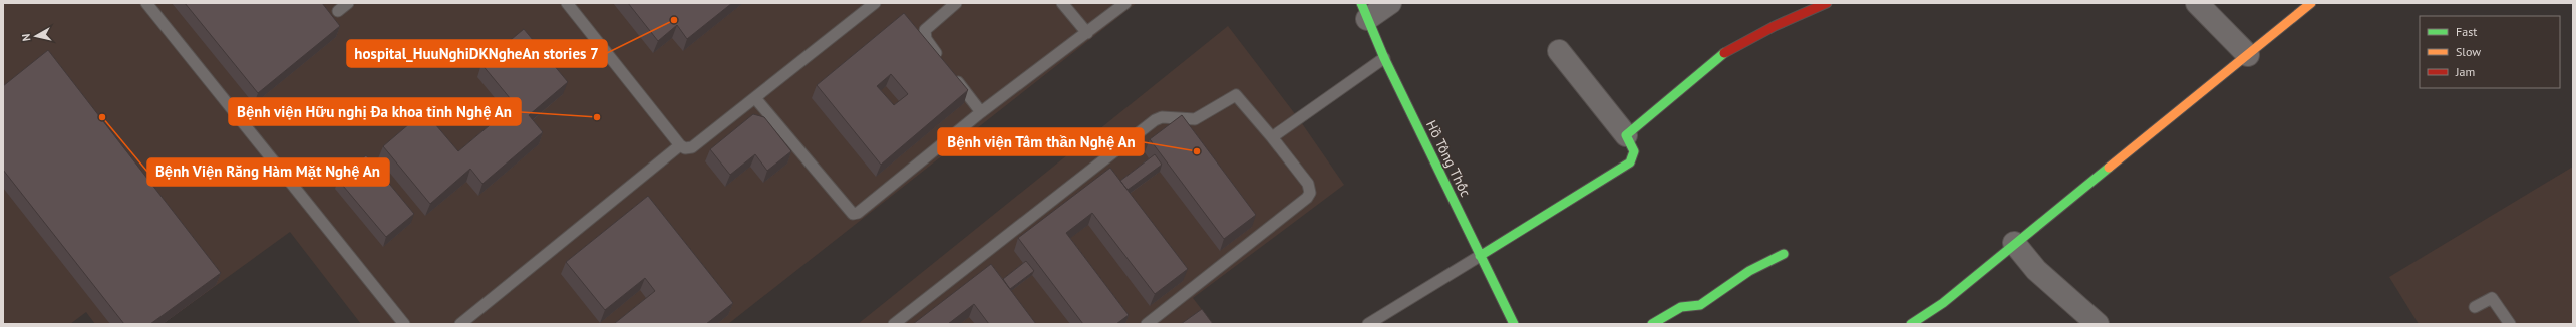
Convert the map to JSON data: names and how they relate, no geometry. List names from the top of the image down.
{
  "streets": {
    "street": ["Hồ Tông Thốc"]
  },
  "places": [
    "hospital_HuuNghiDKNgheAn stories 7",
    "Bệnh Viện Răng Hàm Mặt Nghệ An",
    "Bệnh viện Hữu nghị Đa khoa tỉnh Nghệ An",
    "Bệnh viện Tâm thần Nghệ An"
  ],
  "legend": ["Fast", "Slow", "Jam"],
  "north": "left"
}
